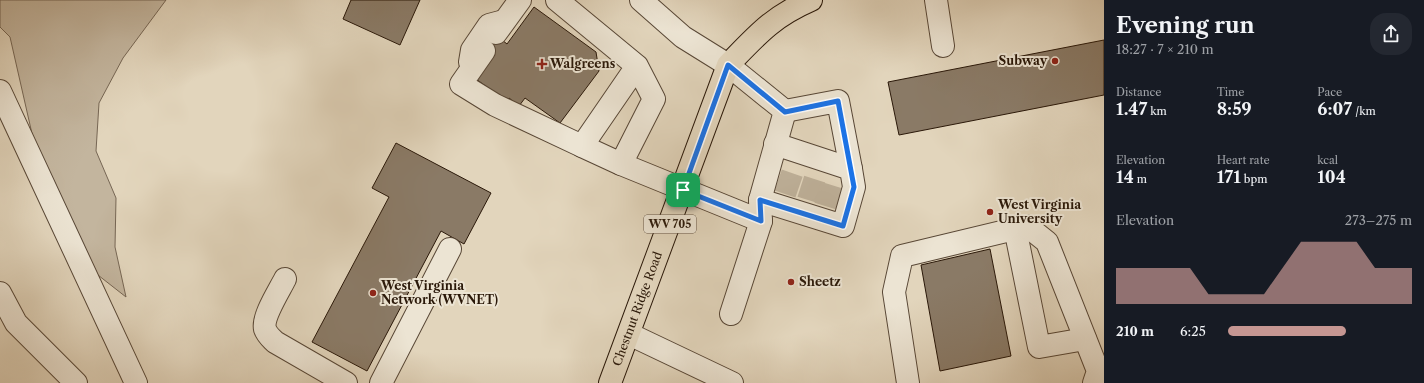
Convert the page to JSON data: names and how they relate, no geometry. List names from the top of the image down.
{
  "streets": {
    "main road": ["WV 705", "Chestnut Ridge Road"]
  },
  "places": {
    "other": [
      "Subway",
      "West Virginia University",
      "Sheetz",
      "West Virginia Network (WVNET)"
    ],
    "health": ["Walgreens"]
  },
  "page": {
    "heading": ["Evening run", "18:27 · 7 × 210 m"],
    "stats": [
      ["Distance", "1.47 km"],
      ["Time", "8:59"],
      ["Pace", "6:07 /km"],
      ["Elevation", "14 m"],
      ["Heart rate", "171 bpm"],
      ["kcal", "104"]
    ],
    "chart": ["Elevation", "273–275 m"],
    "list": [
      {
        "name": "210 m",
        "note": "6:25"
      }
    ]
  }
}
